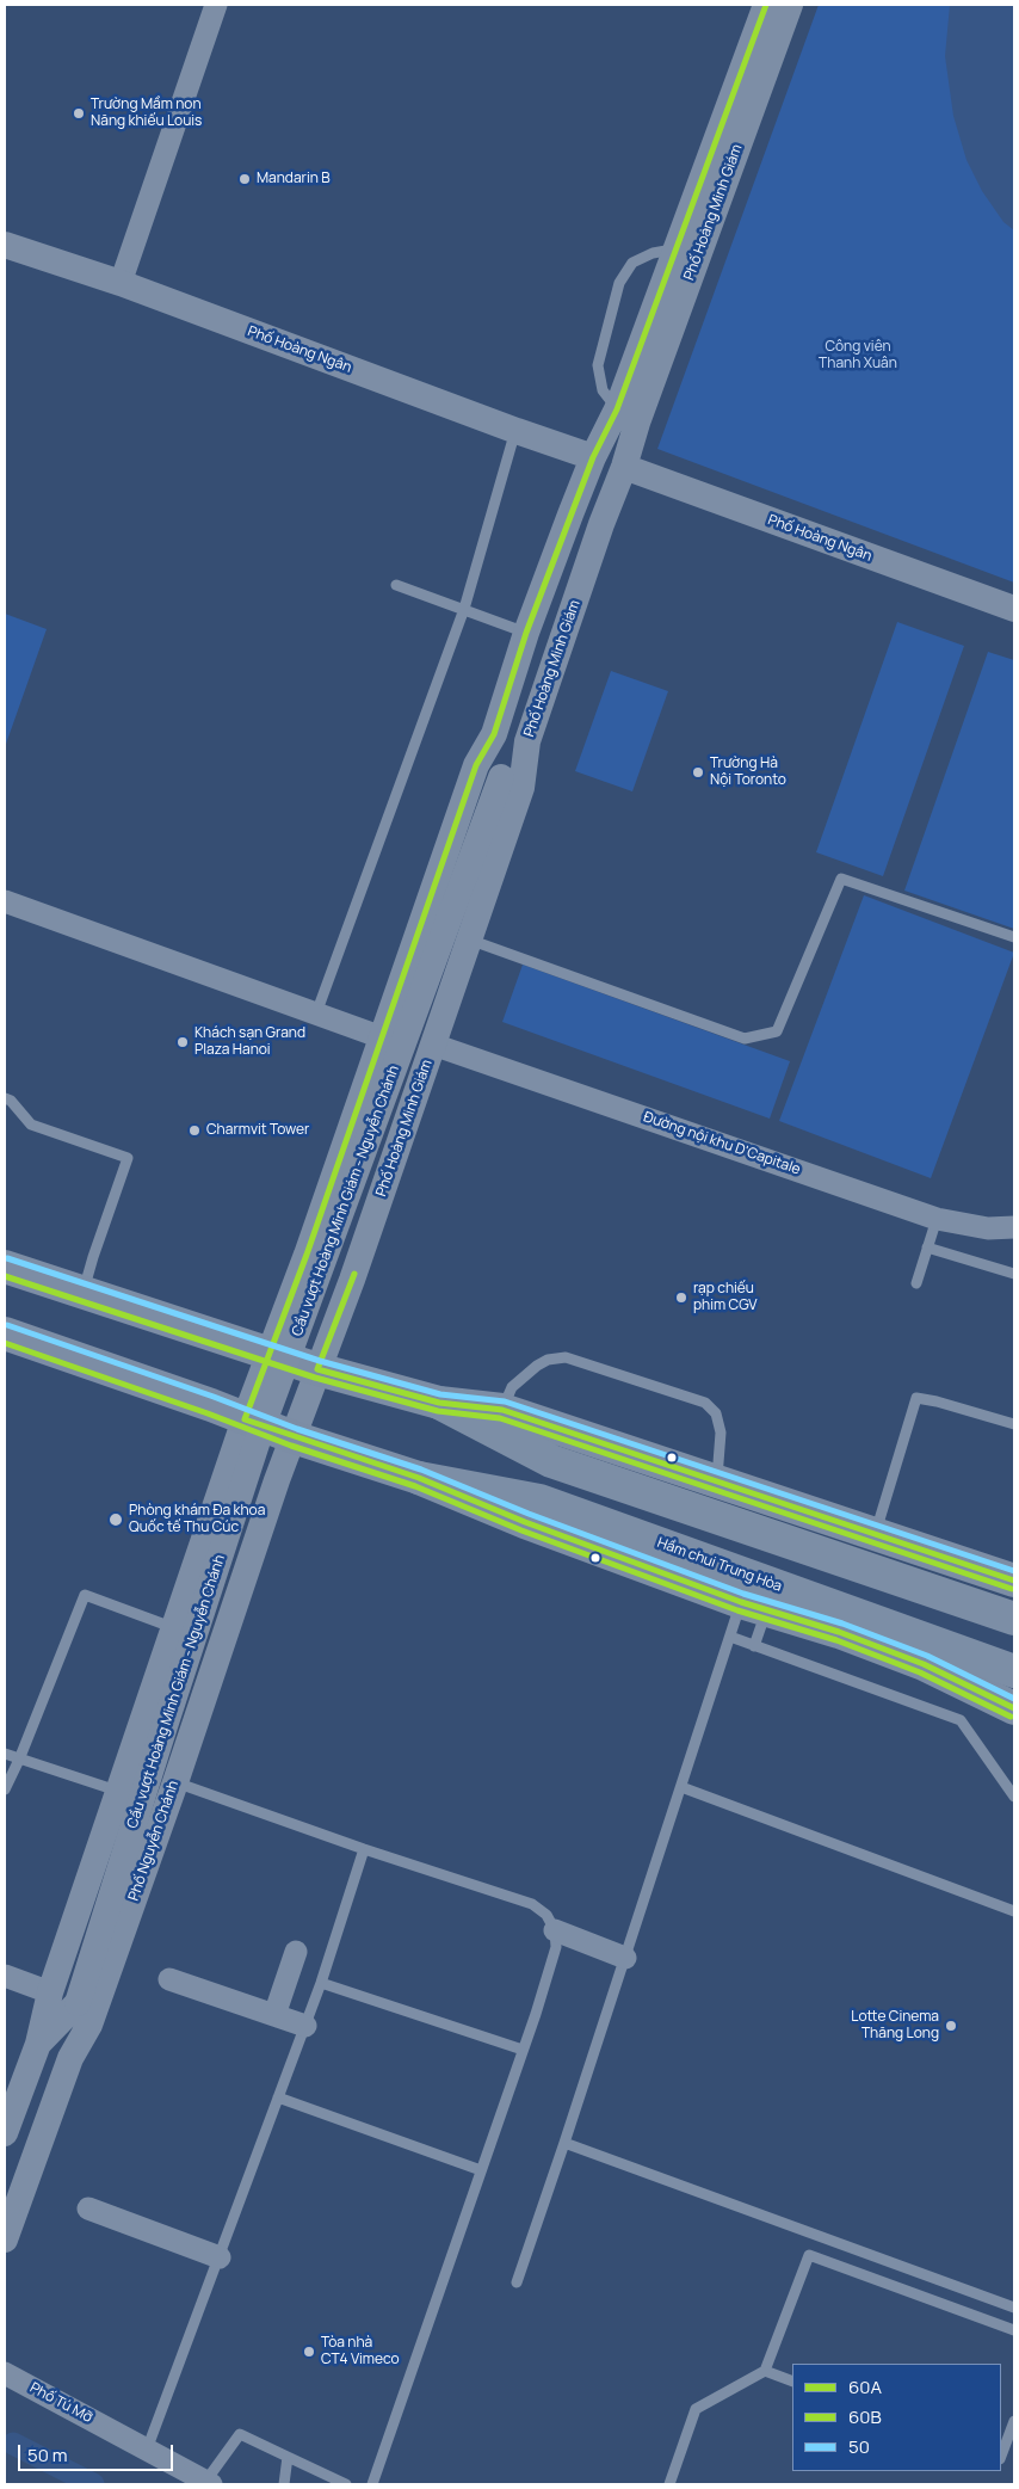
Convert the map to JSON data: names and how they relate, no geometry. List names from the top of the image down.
{
  "streets": {
    "highway": ["Hầm chui Trung Hòa"],
    "street": [
      "Phố Hoàng Minh Giám",
      "Phố Hoàng Ngân",
      "Đường nội khu D'Capitale",
      "Cầu vượt Hoàng Minh Giám - Nguyễn Chánh",
      "Phố Nguyễn Chánh",
      "Phố Tú Mỡ"
    ]
  },
  "crossings": [
    ["Phố Hoàng Minh Giám", "Phố Hoàng Ngân"],
    ["Phố Hoàng Minh Giám", "Đường nội khu D'Capitale"],
    ["Phố Hoàng Minh Giám", "Cầu vượt Hoàng Minh Giám - Nguyễn Chánh"],
    ["Phố Hoàng Minh Giám", "Phố Nguyễn Chánh"],
    ["Cầu vượt Hoàng Minh Giám - Nguyễn Chánh", "Phố Nguyễn Chánh"]
  ],
  "parks": ["Công viên Thanh Xuân"],
  "places": [
    "Trường Mầm non Năng khiếu Louis",
    "Mandarin B",
    "Trường Hà Nội Toronto",
    "Khách sạn Grand Plaza Hanoi",
    "Charmvit Tower",
    "rạp chiếu phim CGV",
    "Phòng khám Đa khoa Quốc tế Thu Cúc",
    "Lotte Cinema Thăng Long",
    "Tòa nhà CT4 Vimeco"
  ],
  "lines": ["transit line 60A", "transit line 50", "transit line 60B"],
  "legend": ["60A", "60B", "50"],
  "scale_bar": "50 m"
}
